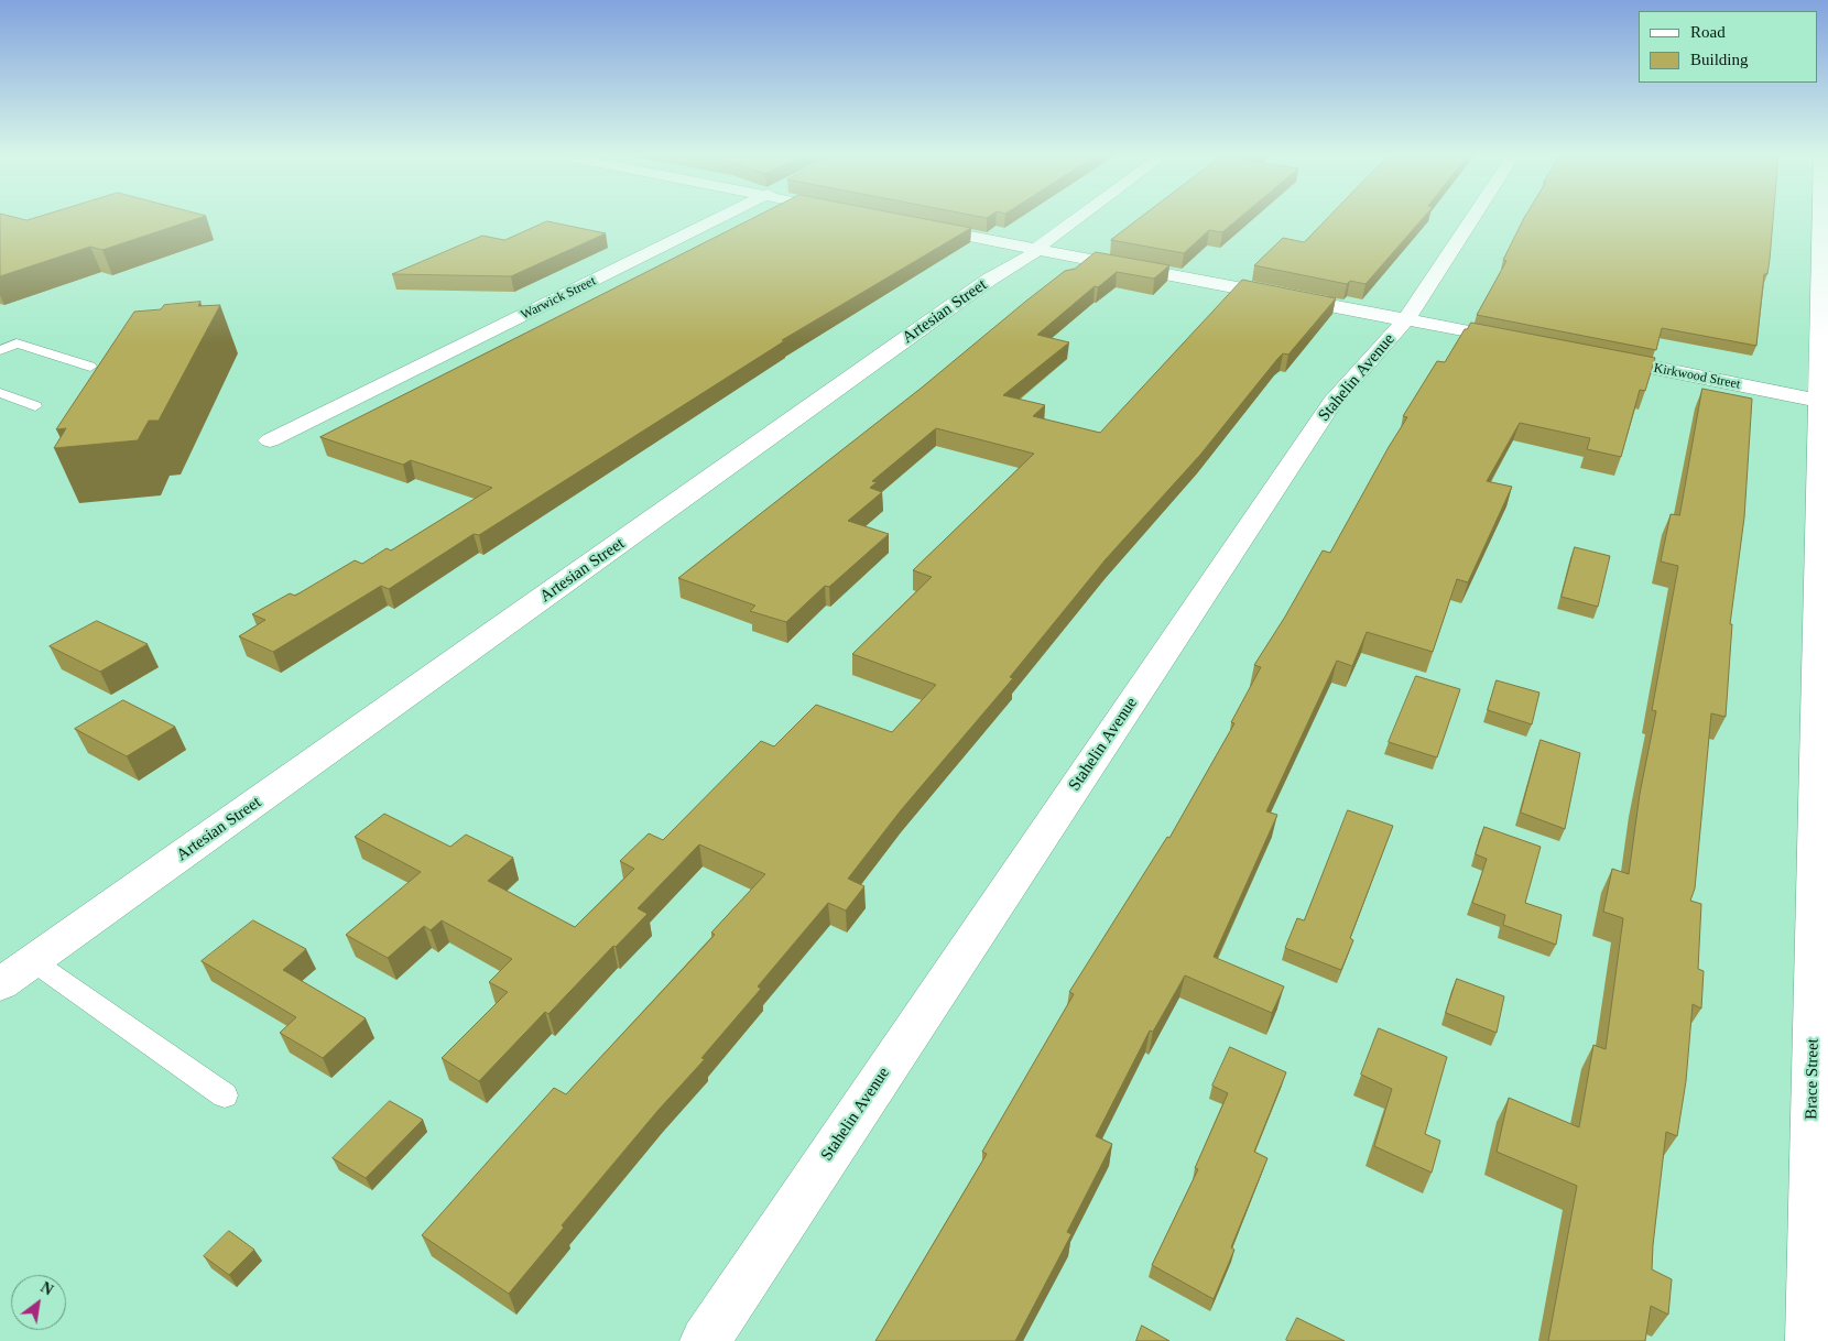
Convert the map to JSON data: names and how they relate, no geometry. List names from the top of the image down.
{
  "streets": {
    "street": [
      "Warwick Street",
      "Artesian Street",
      "Kirkwood Street",
      "Stahelin Avenue",
      "Brace Street"
    ]
  },
  "crossings": [
    ["Kirkwood Street", "Brace Street"]
  ],
  "legend": ["Road", "Building"],
  "north": "top right"
}
